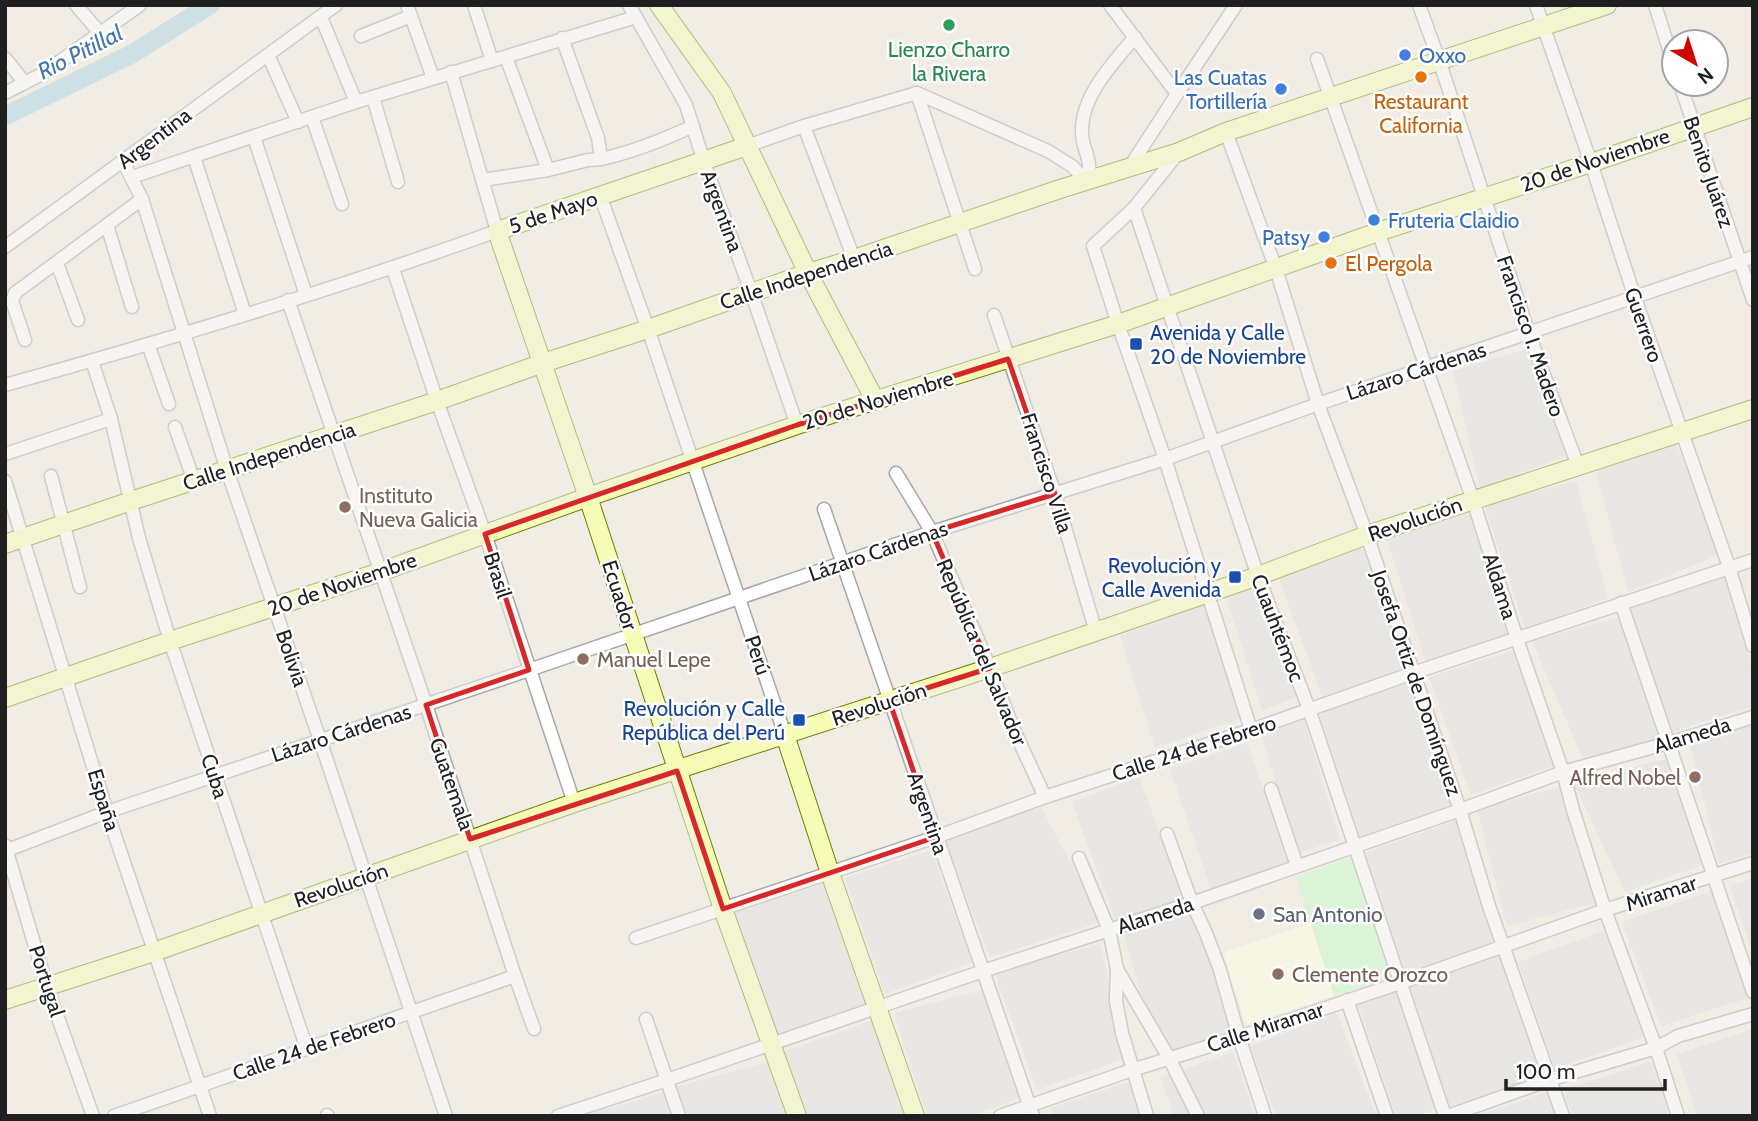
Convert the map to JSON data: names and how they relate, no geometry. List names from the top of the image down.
{
  "streets": {
    "street": [
      "Argentina",
      "20 de Noviembre",
      "Benito Juárez",
      "5 de Mayo",
      "Calle Independencia",
      "Guerrero",
      "Francisco I. Madero",
      "Lázaro Cárdenas",
      "Francisco Villa",
      "Revolución",
      "Brasil",
      "Aldama",
      "Ecuador",
      "Cuauhtémoc",
      "República del Salvador",
      "Perú",
      "Bolivia",
      "Josefa Ortiz de Domínguez",
      "Alameda",
      "Calle 24 de Febrero",
      "Cuba",
      "Guatemala",
      "España",
      "Miramar",
      "Portugal",
      "Calle Miramar"
    ]
  },
  "crossings": [
    ["Argentina", "20 de Noviembre"],
    ["Argentina", "5 de Mayo"],
    ["Argentina", "Calle Independencia"],
    ["Argentina", "Lázaro Cárdenas"],
    ["Argentina", "Revolución"],
    ["Argentina", "Bolivia"],
    ["Argentina", "Alameda"],
    ["Argentina", "Calle 24 de Febrero"],
    ["Argentina", "Calle Miramar"],
    ["20 de Noviembre", "Benito Juárez"],
    ["20 de Noviembre", "Guerrero"],
    ["20 de Noviembre", "Francisco I. Madero"],
    ["20 de Noviembre", "Francisco Villa"],
    ["20 de Noviembre", "Brasil"],
    ["20 de Noviembre", "Aldama"],
    ["20 de Noviembre", "Ecuador"],
    ["20 de Noviembre", "Cuauhtémoc"],
    ["20 de Noviembre", "Perú"],
    ["20 de Noviembre", "Bolivia"],
    ["20 de Noviembre", "Josefa Ortiz de Domínguez"],
    ["20 de Noviembre", "Cuba"],
    ["20 de Noviembre", "Guatemala"],
    ["20 de Noviembre", "España"],
    ["Benito Juárez", "Lázaro Cárdenas"],
    ["5 de Mayo", "Brasil"],
    ["5 de Mayo", "Ecuador"],
    ["5 de Mayo", "Perú"],
    ["5 de Mayo", "Bolivia"],
    ["5 de Mayo", "Cuba"],
    ["5 de Mayo", "Guatemala"],
    ["Calle Independencia", "Guerrero"],
    ["Calle Independencia", "Francisco I. Madero"],
    ["Calle Independencia", "Brasil"],
    ["Calle Independencia", "Aldama"],
    ["Calle Independencia", "Ecuador"],
    ["Calle Independencia", "Perú"],
    ["Calle Independencia", "Bolivia"],
    ["Calle Independencia", "Josefa Ortiz de Domínguez"],
    ["Calle Independencia", "Cuba"],
    ["Calle Independencia", "Guatemala"],
    ["Calle Independencia", "España"],
    ["Guerrero", "Lázaro Cárdenas"],
    ["Guerrero", "Revolución"],
    ["Guerrero", "Calle 24 de Febrero"],
    ["Francisco I. Madero", "Lázaro Cárdenas"],
    ["Francisco I. Madero", "Revolución"],
    ["Lázaro Cárdenas", "Francisco Villa"],
    ["Lázaro Cárdenas", "Brasil"],
    ["Lázaro Cárdenas", "Aldama"],
    ["Lázaro Cárdenas", "Ecuador"],
    ["Lázaro Cárdenas", "Cuauhtémoc"],
    ["Lázaro Cárdenas", "República del Salvador"],
    ["Lázaro Cárdenas", "Perú"],
    ["Lázaro Cárdenas", "Bolivia"],
    ["Lázaro Cárdenas", "Josefa Ortiz de Domínguez"],
    ["Lázaro Cárdenas", "Cuba"],
    ["Lázaro Cárdenas", "Guatemala"],
    ["Lázaro Cárdenas", "España"],
    ["Lázaro Cárdenas", "Portugal"],
    ["Francisco Villa", "Revolución"],
    ["Revolución", "Brasil"],
    ["Revolución", "Aldama"],
    ["Revolución", "Ecuador"],
    ["Revolución", "Cuauhtémoc"],
    ["Revolución", "República del Salvador"],
    ["Revolución", "Perú"],
    ["Revolución", "Bolivia"],
    ["Revolución", "Josefa Ortiz de Domínguez"],
    ["Revolución", "Cuba"],
    ["Revolución", "Guatemala"],
    ["Revolución", "España"],
    ["Revolución", "Portugal"],
    ["Aldama", "Alameda"],
    ["Aldama", "Calle 24 de Febrero"],
    ["Aldama", "Miramar"],
    ["Ecuador", "Alameda"],
    ["Ecuador", "Calle 24 de Febrero"],
    ["Cuauhtémoc", "Alameda"],
    ["Cuauhtémoc", "Calle 24 de Febrero"],
    ["Cuauhtémoc", "Calle Miramar"],
    ["República del Salvador", "Calle 24 de Febrero"],
    ["Perú", "Alameda"],
    ["Perú", "Calle 24 de Febrero"],
    ["Bolivia", "Calle 24 de Febrero"],
    ["Josefa Ortiz de Domínguez", "Alameda"],
    ["Josefa Ortiz de Domínguez", "Calle 24 de Febrero"],
    ["Josefa Ortiz de Domínguez", "Calle Miramar"],
    ["Calle 24 de Febrero", "Cuba"],
    ["Calle 24 de Febrero", "Guatemala"],
    ["Calle 24 de Febrero", "España"],
    ["Miramar", "Calle Miramar"]
  ],
  "water": ["Rio Pitillal"],
  "places": {
    "other": [
      "Lienzo Charro la Rivera",
      "Oxxo",
      "Restaurant California",
      "Las Cuatas Tortillería",
      "Fruteria Claidio",
      "Patsy",
      "El Pergola",
      "Instituto Nueva Galicia",
      "Manuel Lepe",
      "Alfred Nobel",
      "San Antonio",
      "Clemente Orozco"
    ],
    "transit": ["Avenida y Calle 20 de Noviembre", "Revolución y Calle Avenida", "Revolución y Calle República del Perú"]
  },
  "scale_bar": "100 m",
  "north": "bottom right"
}
